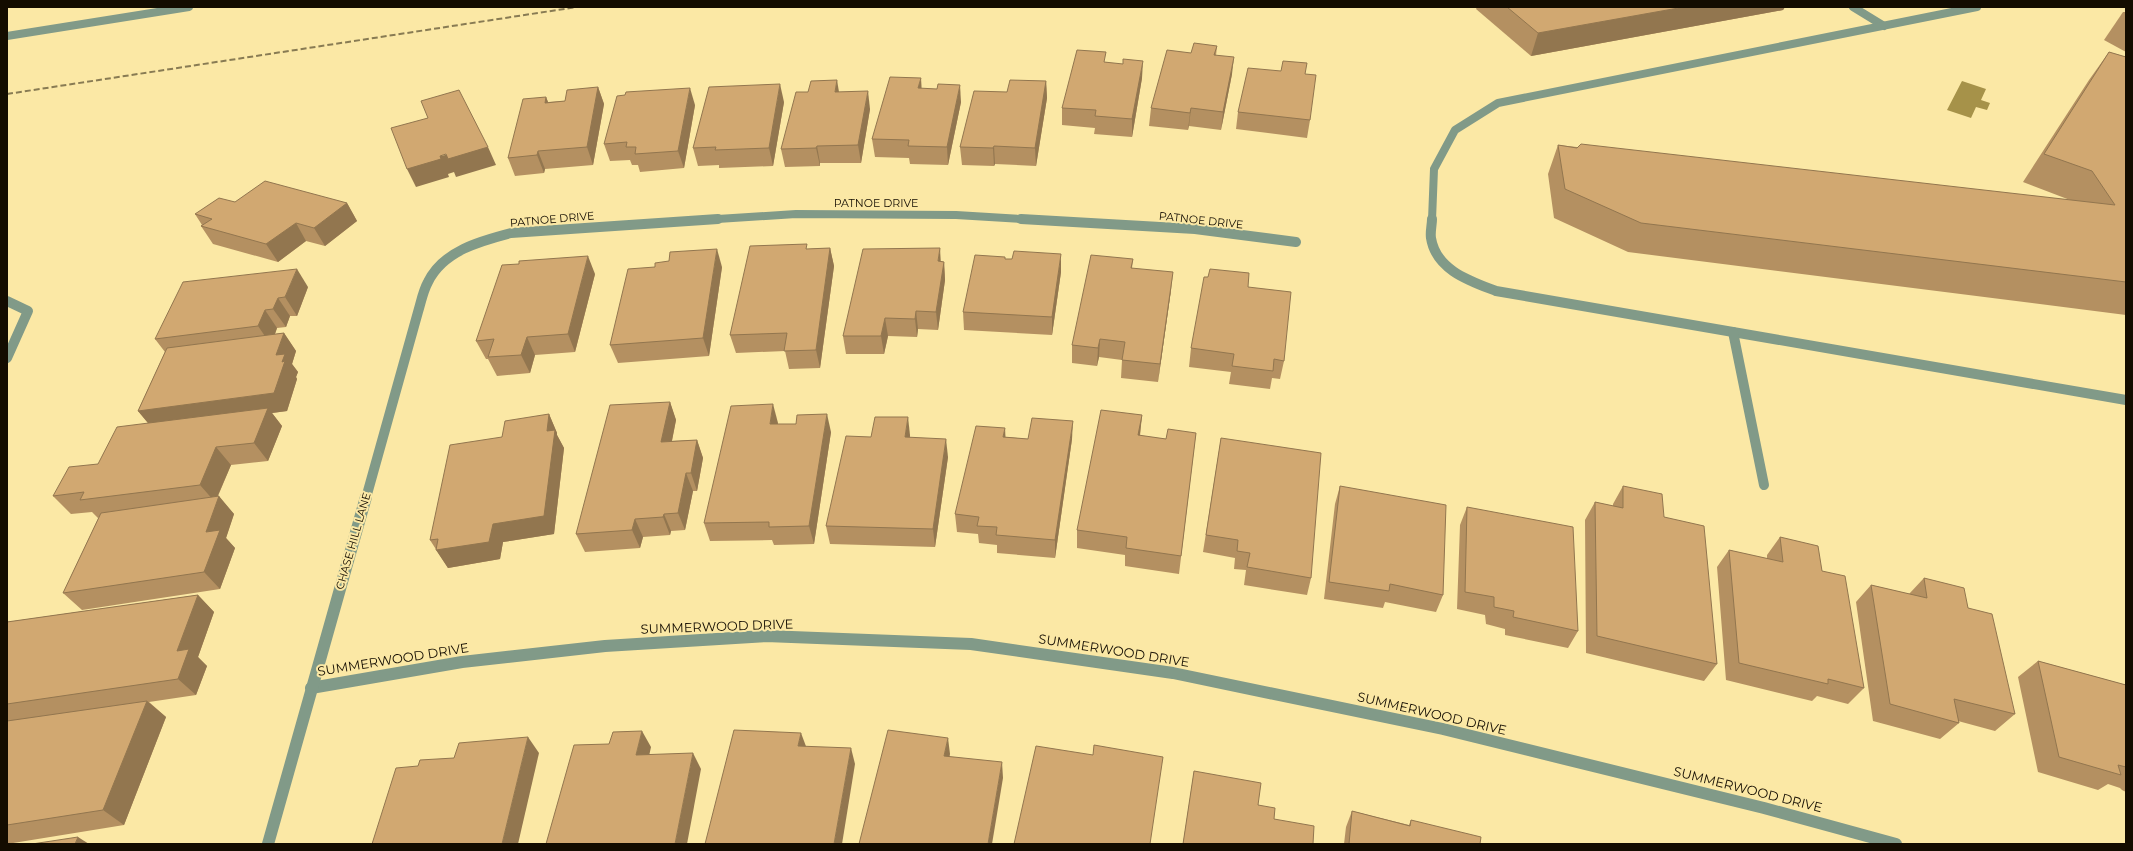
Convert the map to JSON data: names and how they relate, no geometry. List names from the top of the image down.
{
  "streets": {
    "street": ["PATNOE DRIVE", "CHASE HILL LANE", "SUMMERWOOD DRIVE"]
  },
  "crossings": [
    ["PATNOE DRIVE", "CHASE HILL LANE"],
    ["CHASE HILL LANE", "SUMMERWOOD DRIVE"]
  ]
}
